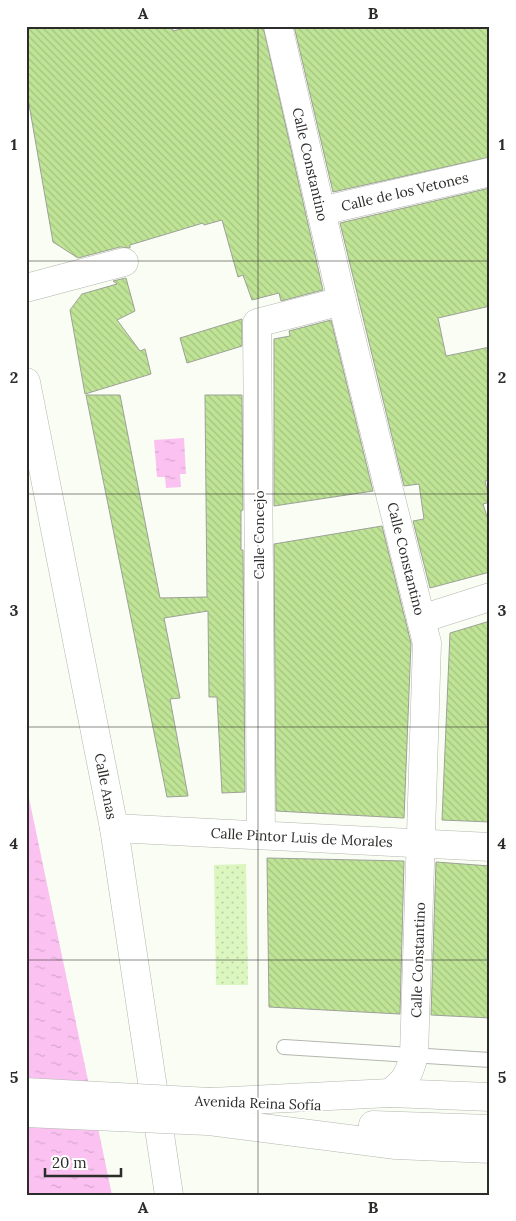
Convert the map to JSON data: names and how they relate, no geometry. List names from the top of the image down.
{
  "streets": {
    "main road": [
      "Calle Constantino",
      "Calle de los Vetones",
      "Calle Concejo",
      "Calle Anas",
      "Calle Pintor Luis de Morales",
      "Avenida Reina Sofía"
    ]
  },
  "crossings": [
    ["Calle Constantino", "Calle de los Vetones"],
    ["Calle Constantino", "Calle Concejo"],
    ["Calle Constantino", "Calle Pintor Luis de Morales"],
    ["Calle Concejo", "Calle Pintor Luis de Morales"],
    ["Calle Anas", "Calle Pintor Luis de Morales"]
  ],
  "scale_bar": "20 m",
  "grid": {
    "columns": ["A", "B"],
    "rows": [
      "1",
      "2",
      "3",
      "4",
      "5"
    ]
  }
}
